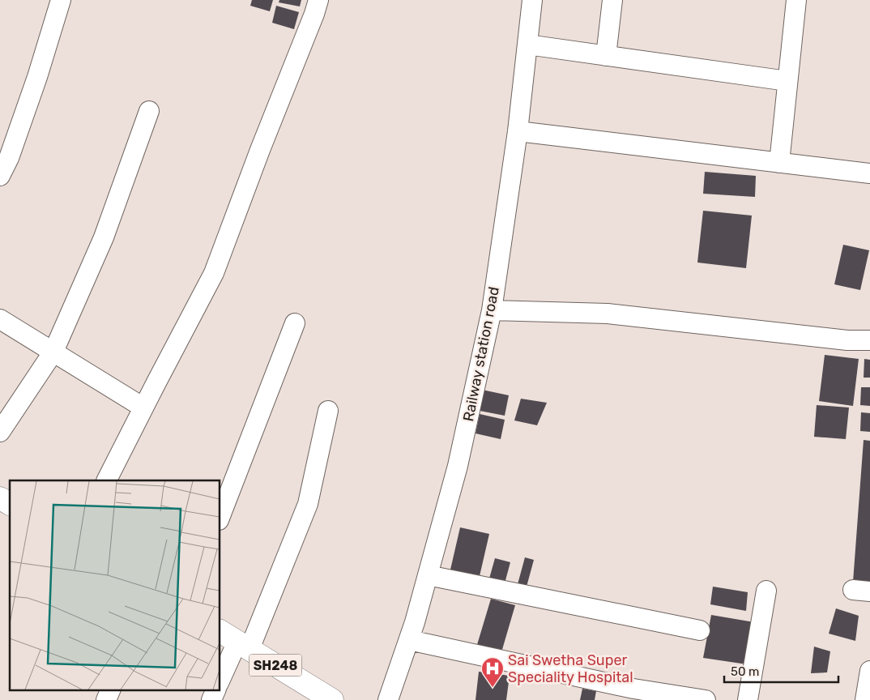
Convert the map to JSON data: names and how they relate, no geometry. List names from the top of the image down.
{
  "streets": {
    "main road": ["SH248"],
    "street": ["Railway station road"]
  },
  "places": {
    "hospital": ["Sai Swetha Super Speciality Hospital"]
  },
  "scale_bar": "50 m"
}
